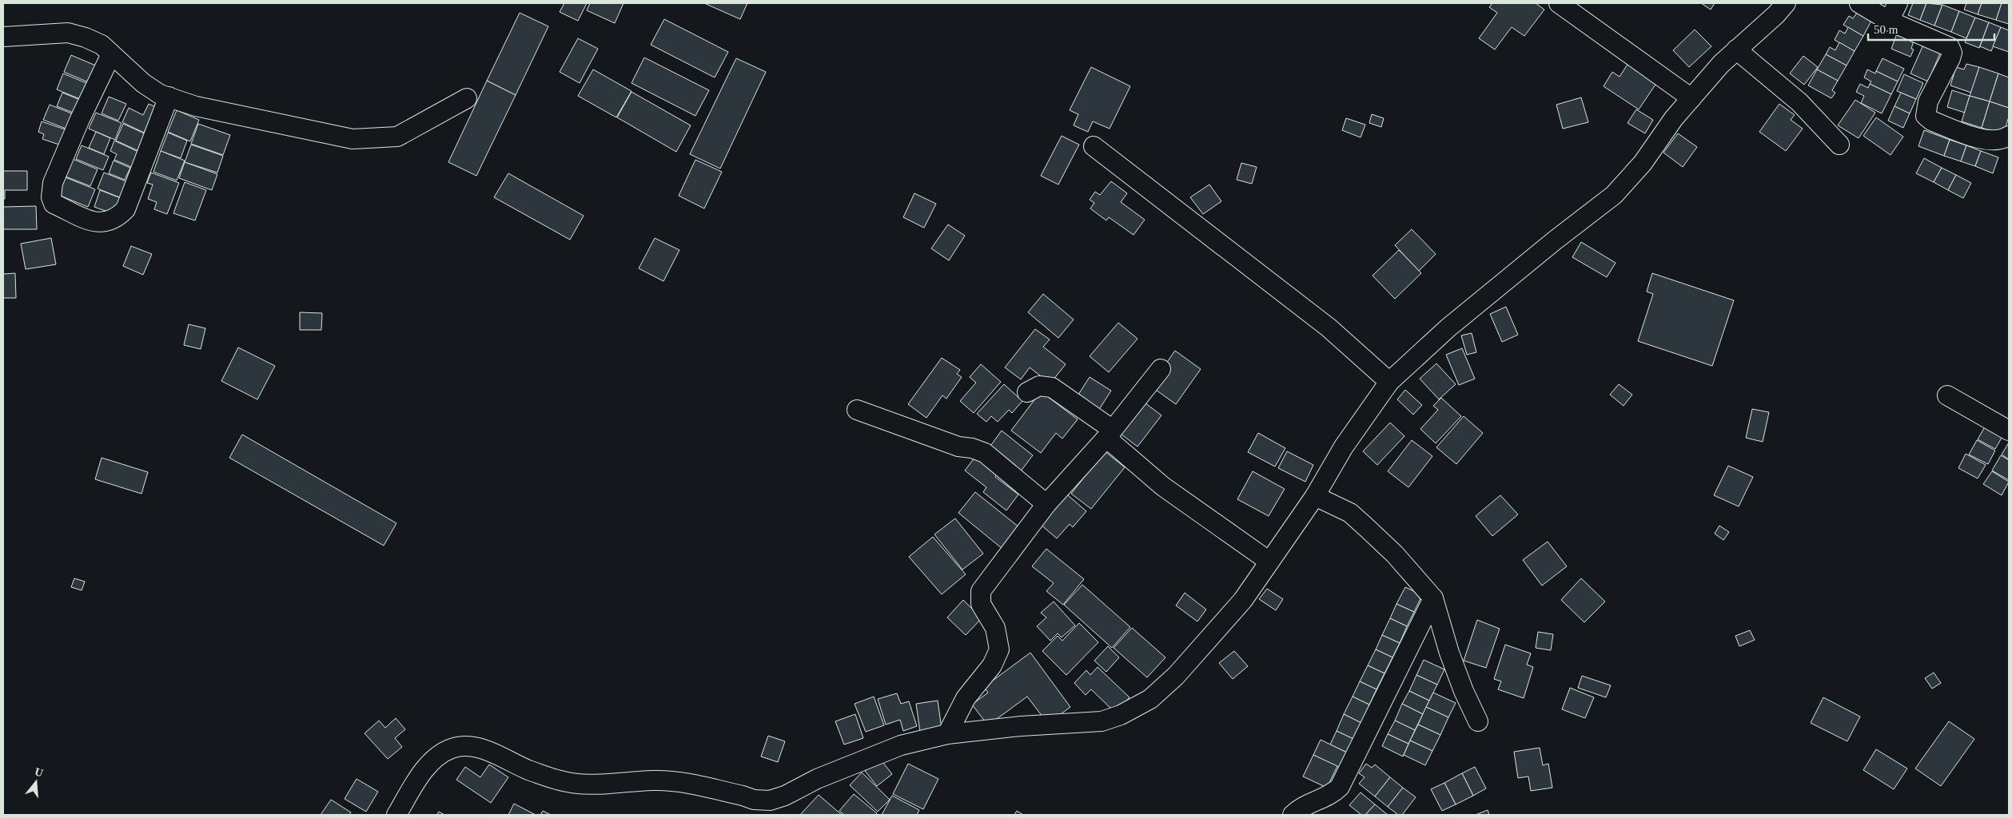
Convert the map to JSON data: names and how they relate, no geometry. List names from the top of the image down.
{
  "scale_bar": "50 m",
  "north": "top"
}
